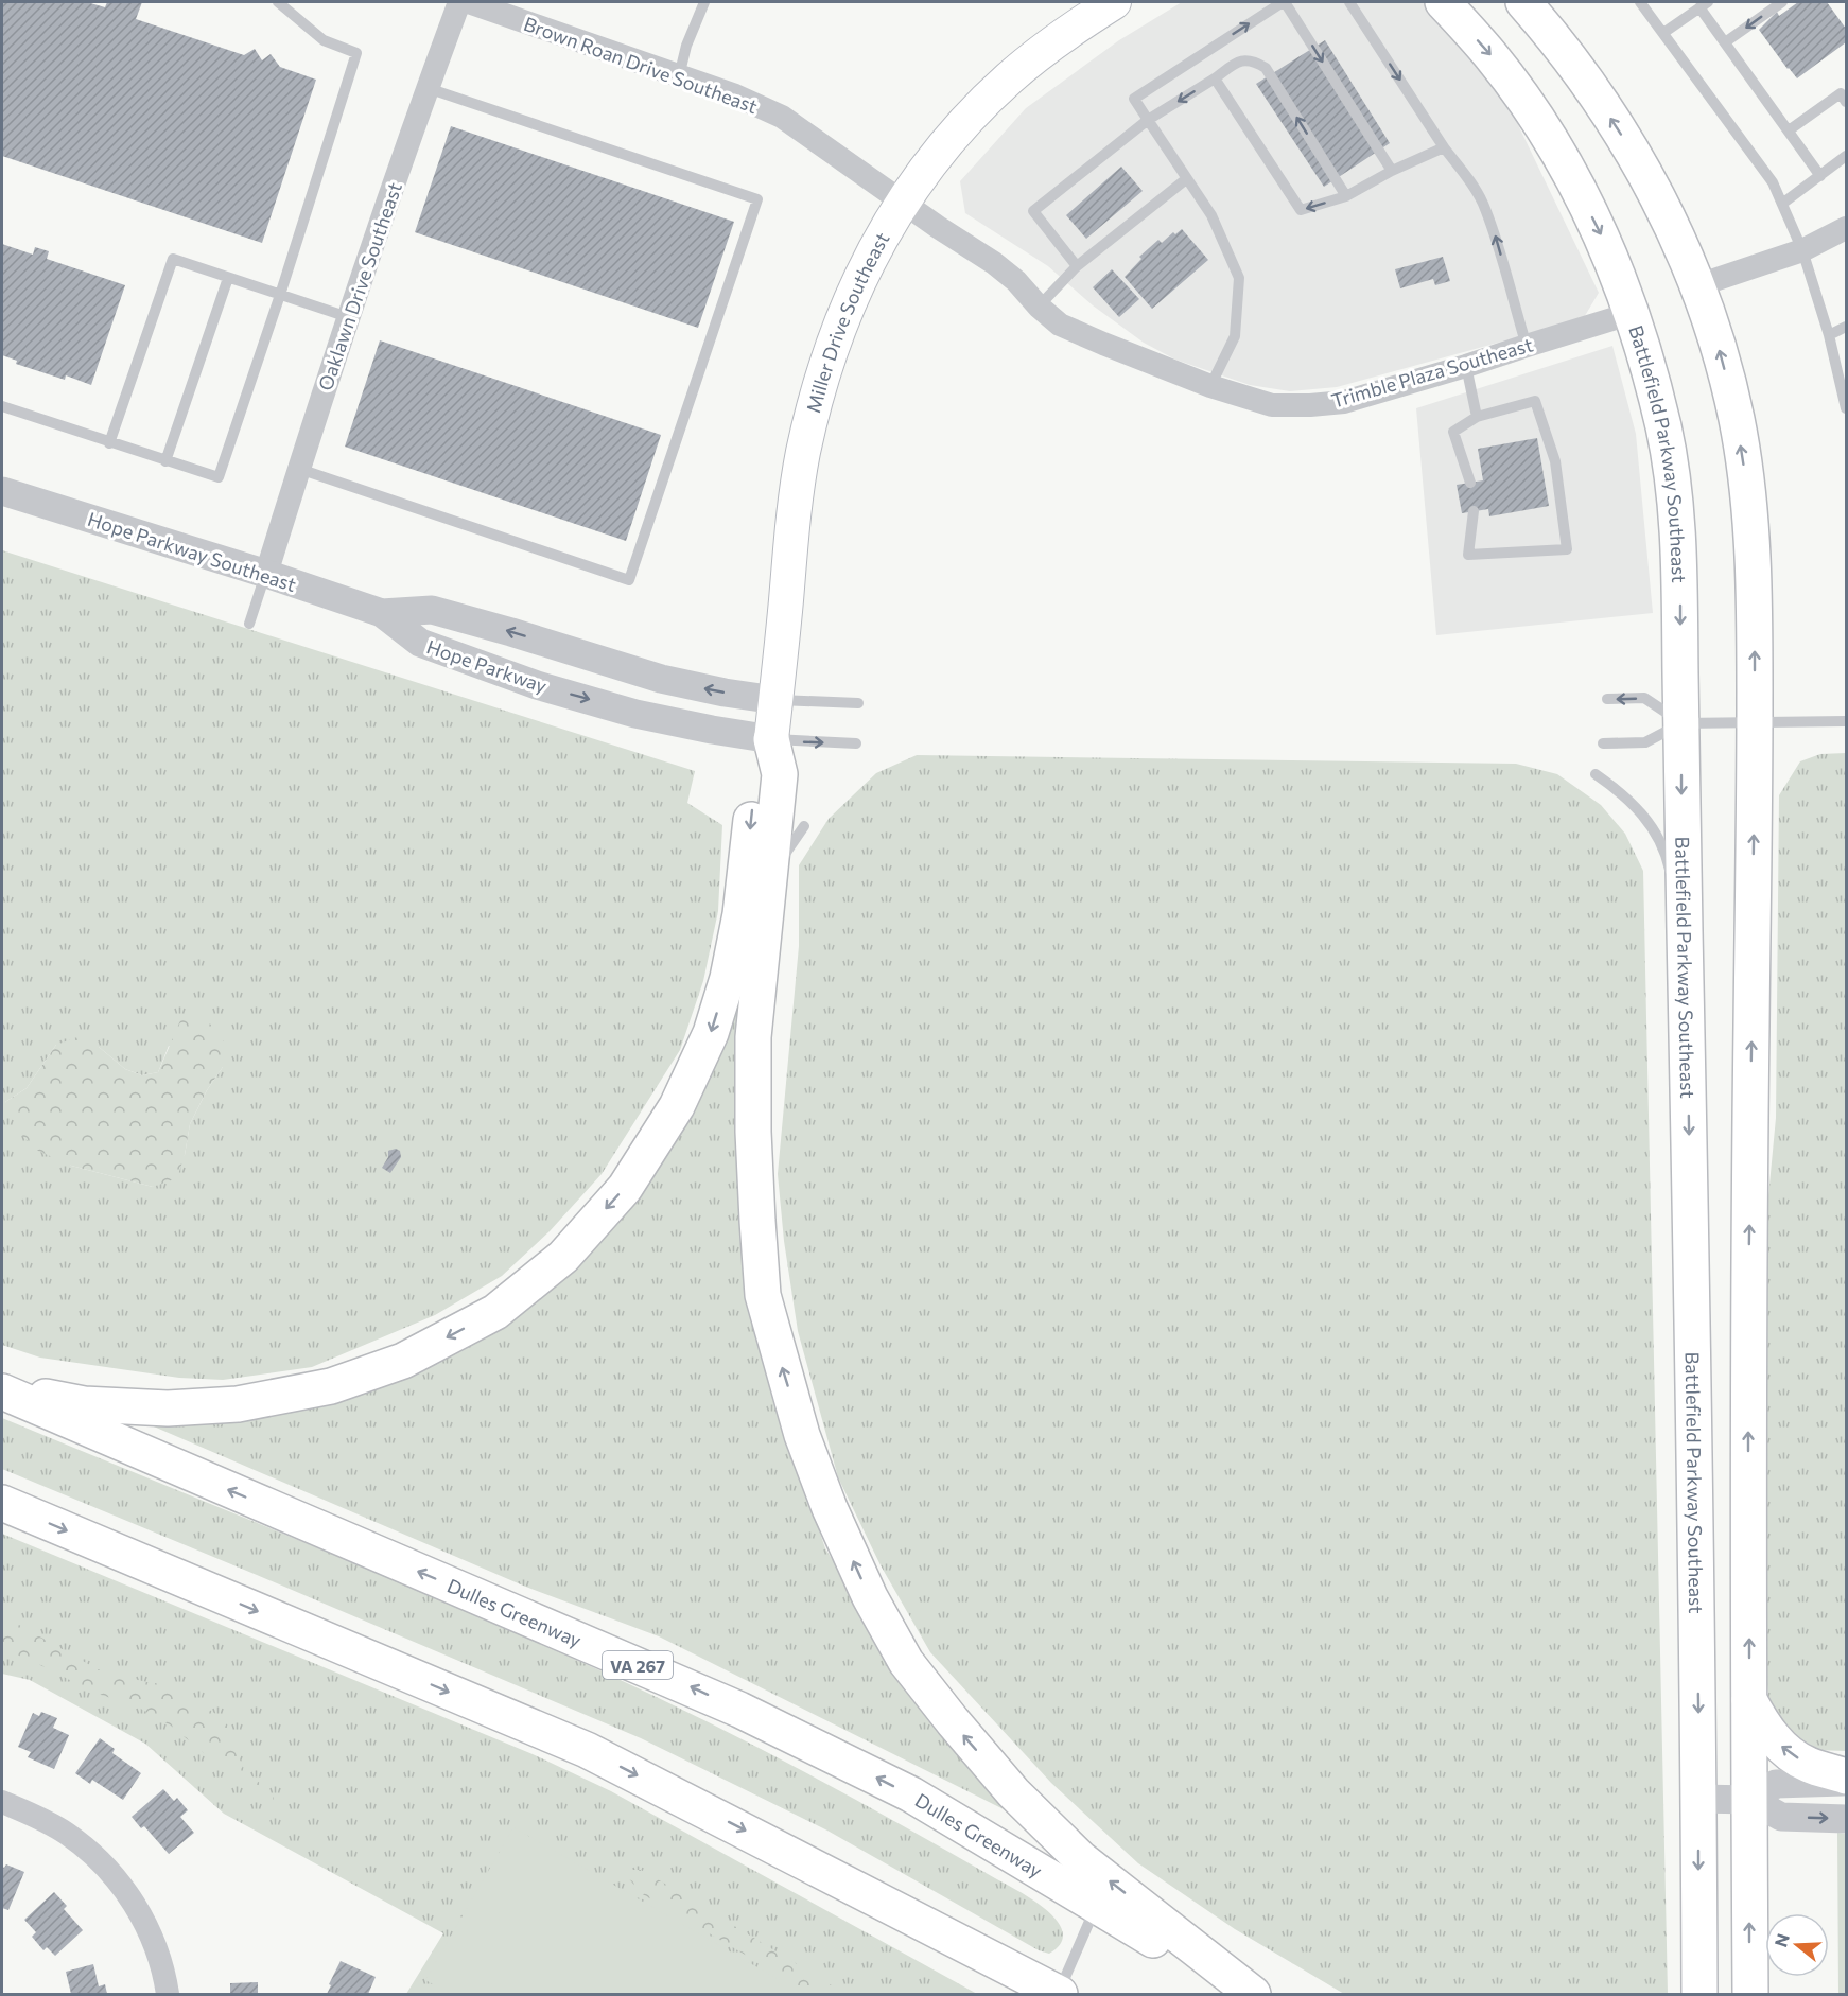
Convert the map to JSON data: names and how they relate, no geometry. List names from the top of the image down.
{
  "streets": {
    "main road": [
      "Miller Drive Southeast",
      "Battlefield Parkway Southeast",
      "Dulles Greenway",
      "VA 267"
    ],
    "street": [
      "Brown Roan Drive Southeast",
      "Oaklawn Drive Southeast",
      "Trimble Plaza Southeast",
      "Hope Parkway Southeast",
      "Hope Parkway"
    ]
  },
  "crossings": [
    ["Brown Roan Drive Southeast", "Miller Drive Southeast"],
    ["Brown Roan Drive Southeast", "Trimble Plaza Southeast"],
    ["Oaklawn Drive Southeast", "Hope Parkway Southeast"],
    ["Miller Drive Southeast", "Trimble Plaza Southeast"],
    ["Miller Drive Southeast", "Hope Parkway"],
    ["Trimble Plaza Southeast", "Battlefield Parkway Southeast"],
    ["Hope Parkway Southeast", "Hope Parkway"]
  ],
  "north": "left"
}
